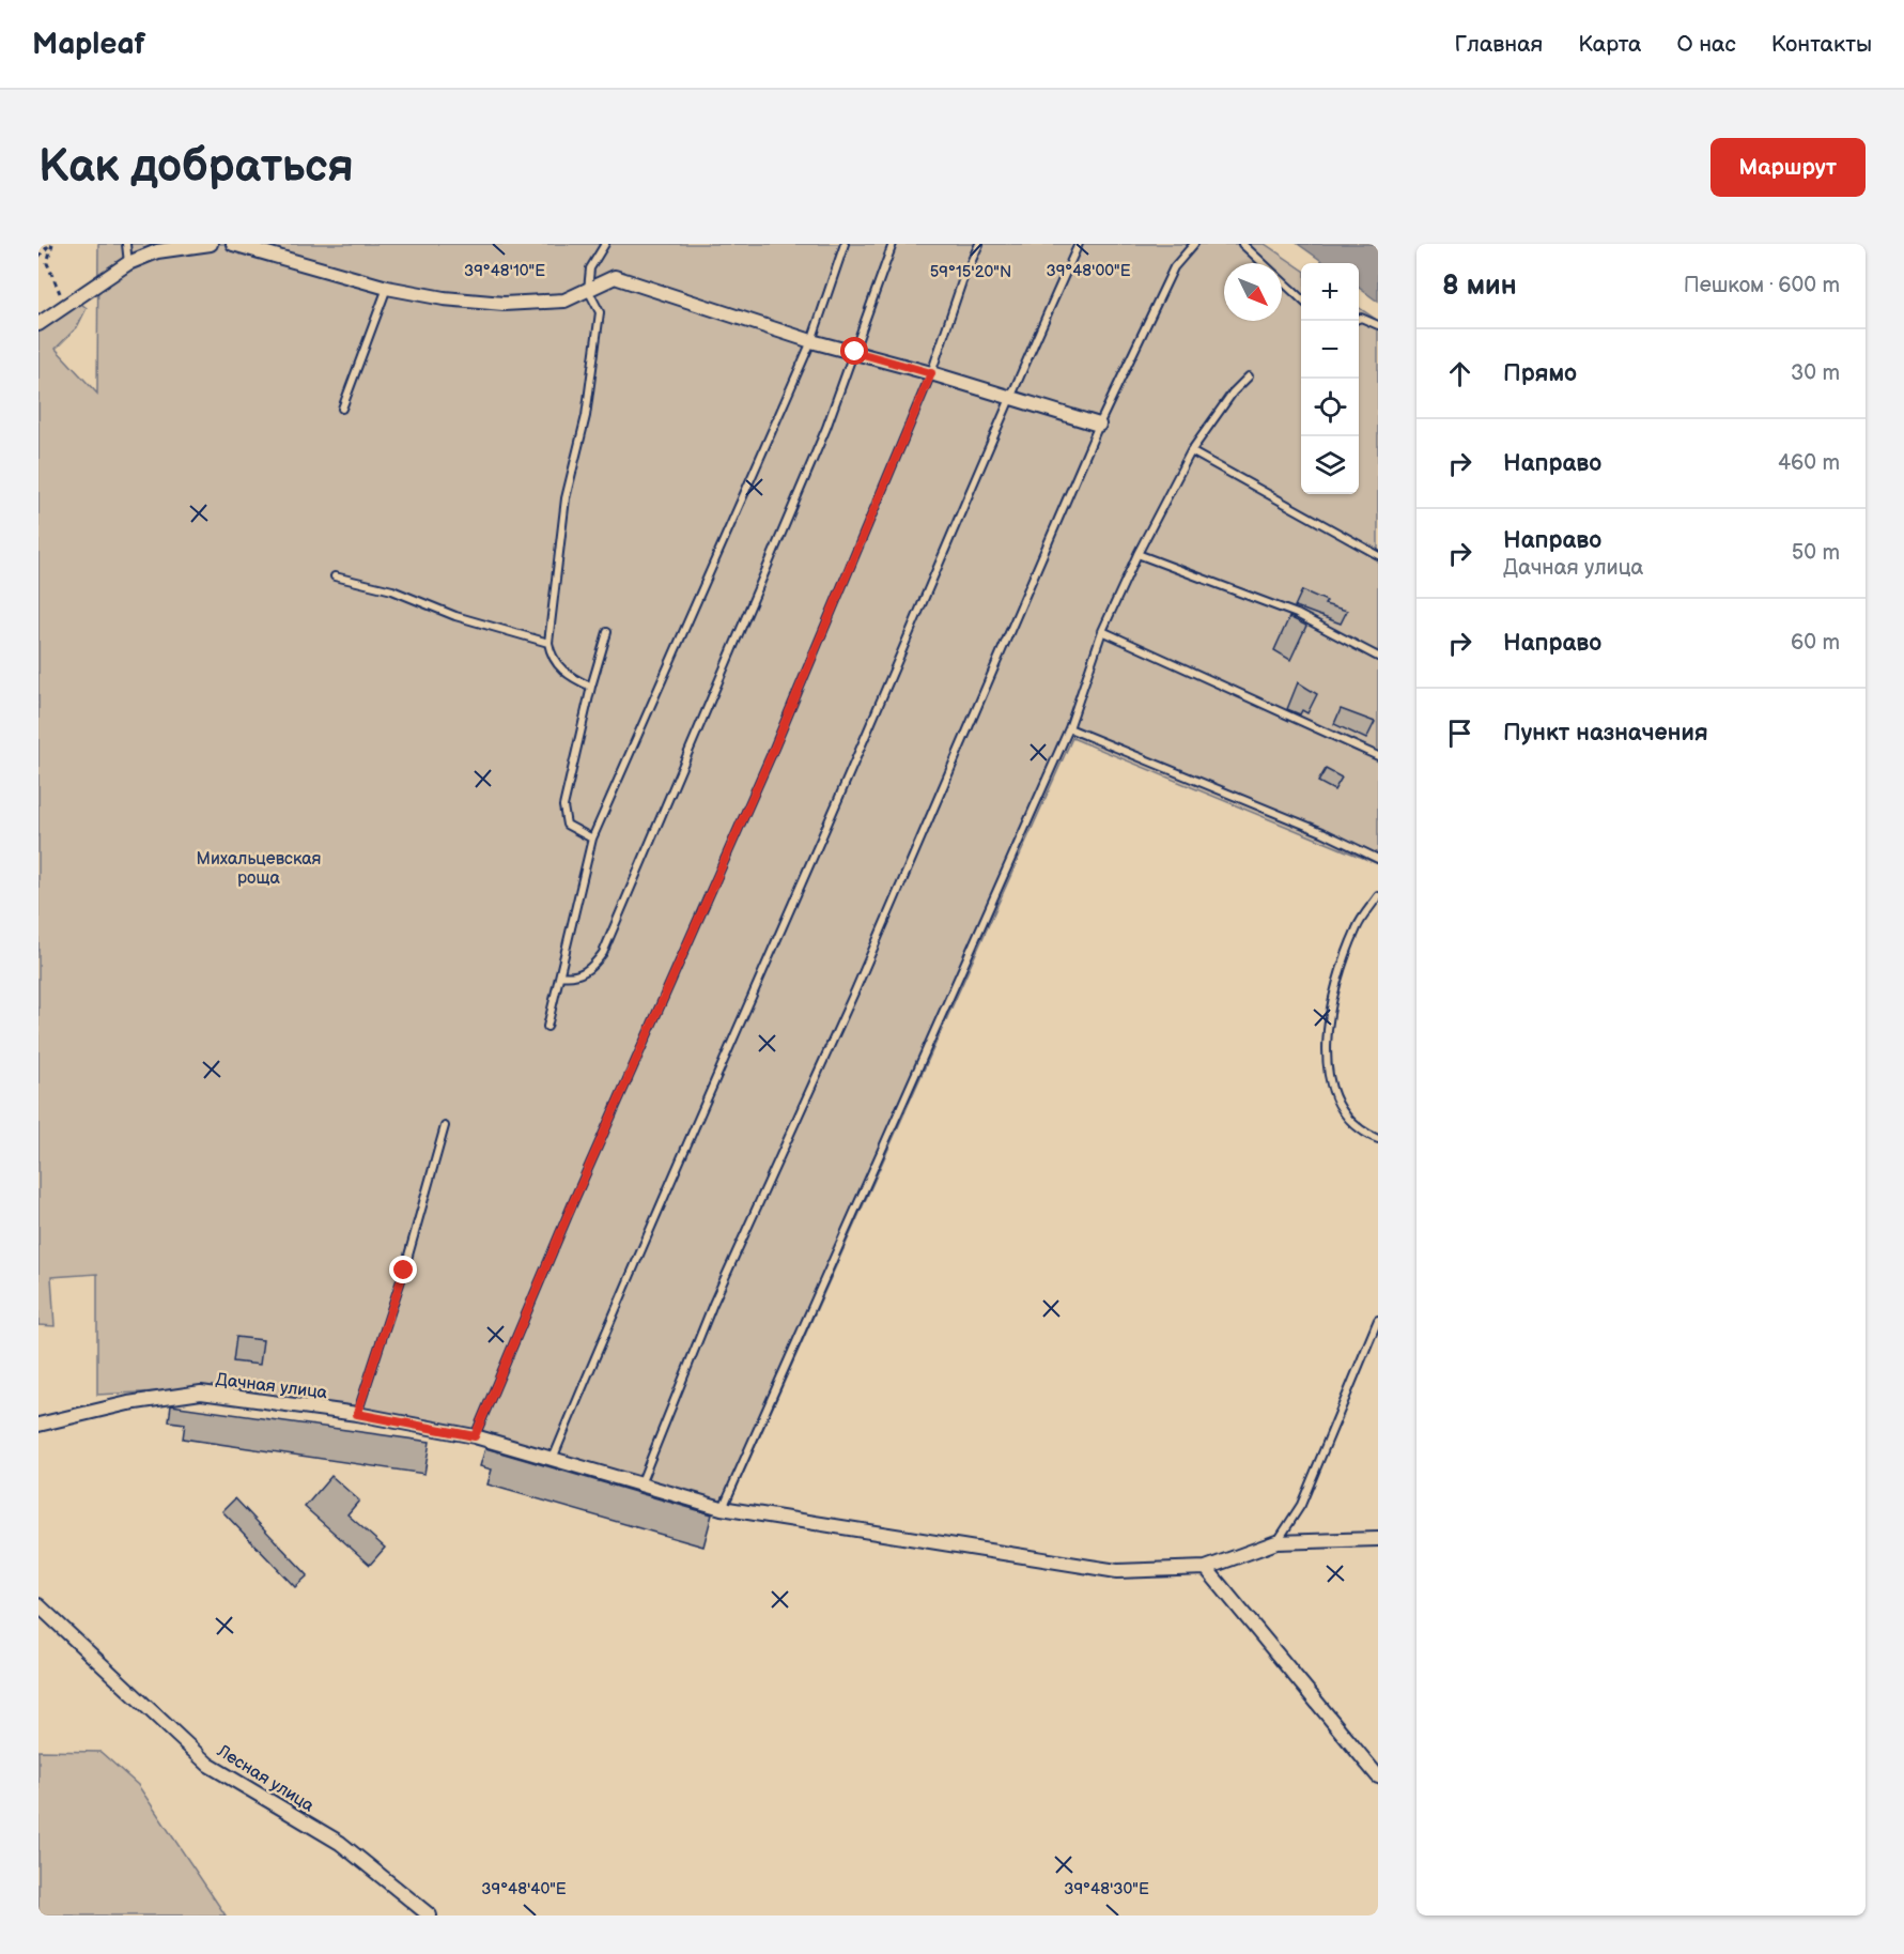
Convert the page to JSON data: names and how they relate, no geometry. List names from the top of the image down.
{
  "streets": {
    "street": ["Дачная улица", "Лесная улица"]
  },
  "parks": ["Михальцевская роща"],
  "north": "bottom right",
  "page": {
    "header": "Mapleaf",
    "nav": [
      "Главная",
      "Карта",
      "О нас",
      "Контакты"
    ],
    "buttons": "Маршрут",
    "title": "Как добраться",
    "heading": ["8 мин", "Пешком · 600 m"],
    "map_buttons": ["+", "−"],
    "list": [
      ["Прямо", "30 m"],
      ["Направо", "460 m"],
      ["Направо", "Дачная улица", "50 m"],
      ["Направо", "60 m"],
      "Пункт назначения"
    ]
  },
  "coordinates": [
    "39°48'10\"E",
    "39°48'00\"E",
    "59°15'20\"N",
    "39°48'40\"E",
    "39°48'30\"E"
  ]
}
